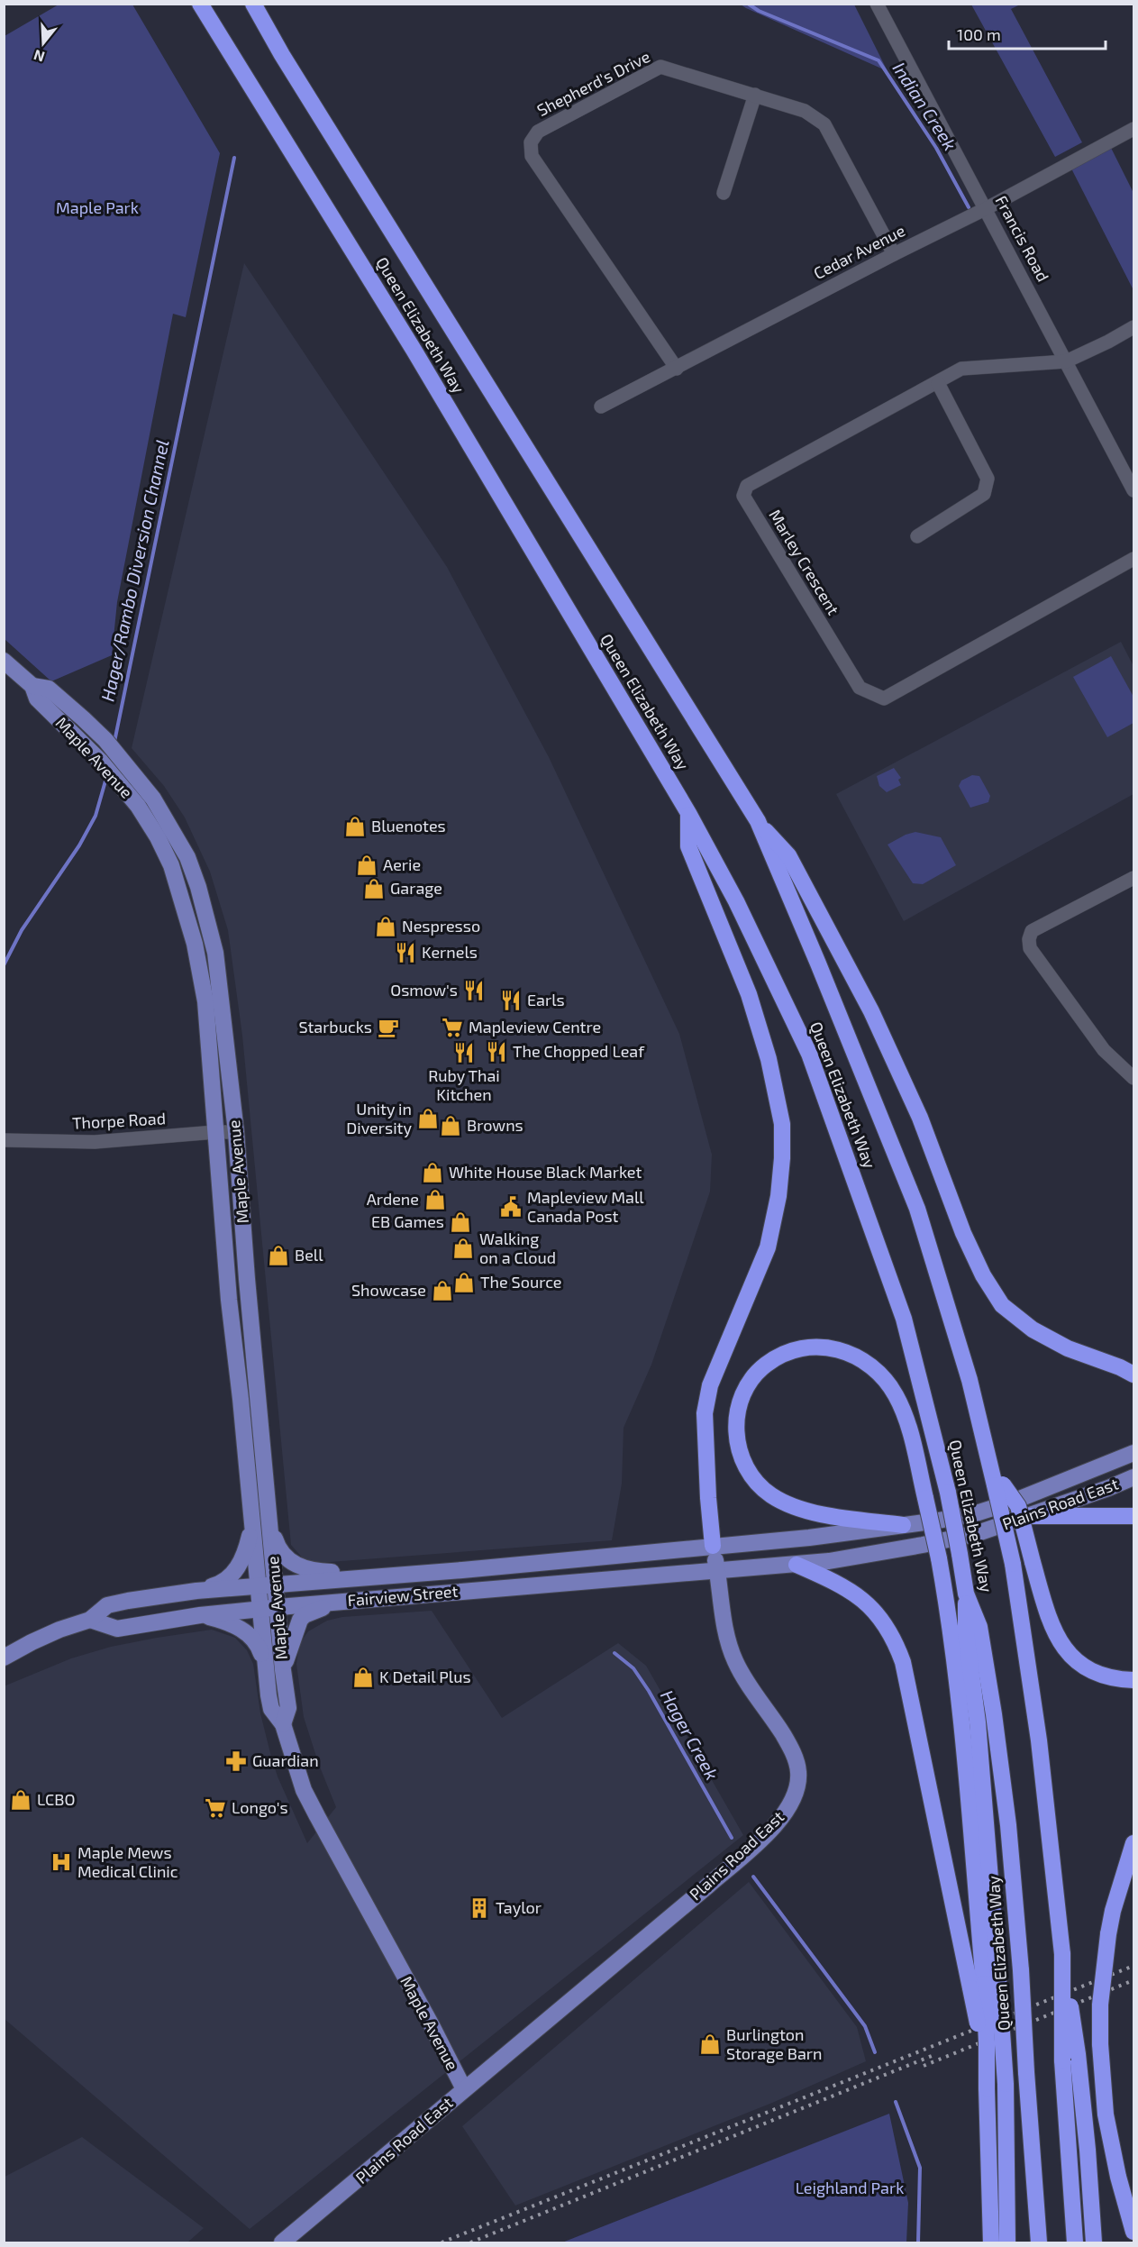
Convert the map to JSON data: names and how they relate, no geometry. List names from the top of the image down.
{
  "streets": {
    "highway": ["Queen Elizabeth Way"],
    "main road": ["Maple Avenue", "Plains Road East", "Fairview Street"],
    "street": [
      "Shepherd's Drive",
      "Francis Road",
      "Cedar Avenue",
      "Marley Crescent",
      "Thorpe Road"
    ]
  },
  "crossings": [
    ["Shepherd's Drive", "Cedar Avenue"],
    ["Francis Road", "Cedar Avenue"],
    ["Francis Road", "Marley Crescent"],
    ["Maple Avenue", "Thorpe Road"],
    ["Maple Avenue", "Plains Road East"],
    ["Maple Avenue", "Fairview Street"],
    ["Plains Road East", "Fairview Street"]
  ],
  "water": ["Indian Creek", "Hager/Rambo Diversion Channel", "Hager Creek"],
  "parks": ["Maple Park", "Leighland Park"],
  "places": {
    "shop": [
      "Bluenotes",
      "Aerie",
      "Garage",
      "Nespresso",
      "Unity in Diversity",
      "Browns",
      "White House Black Market",
      "Ardene",
      "EB Games",
      "Walking on a Cloud",
      "Bell",
      "The Source",
      "Showcase",
      "K Detail Plus",
      "LCBO",
      "Burlington Storage Barn"
    ],
    "restaurant": [
      "Kernels",
      "Osmow's",
      "Earls",
      "The Chopped Leaf",
      "Ruby Thai Kitchen"
    ],
    "cafe": ["Starbucks"],
    "supermarket": ["Mapleview Centre", "Longo's"],
    "public building": ["Mapleview Mall Canada Post"],
    "pharmacy": ["Guardian"],
    "hospital": ["Maple Mews Medical Clinic"],
    "building": ["Taylor"]
  },
  "scale_bar": "100 m",
  "north": "bottom"
}
